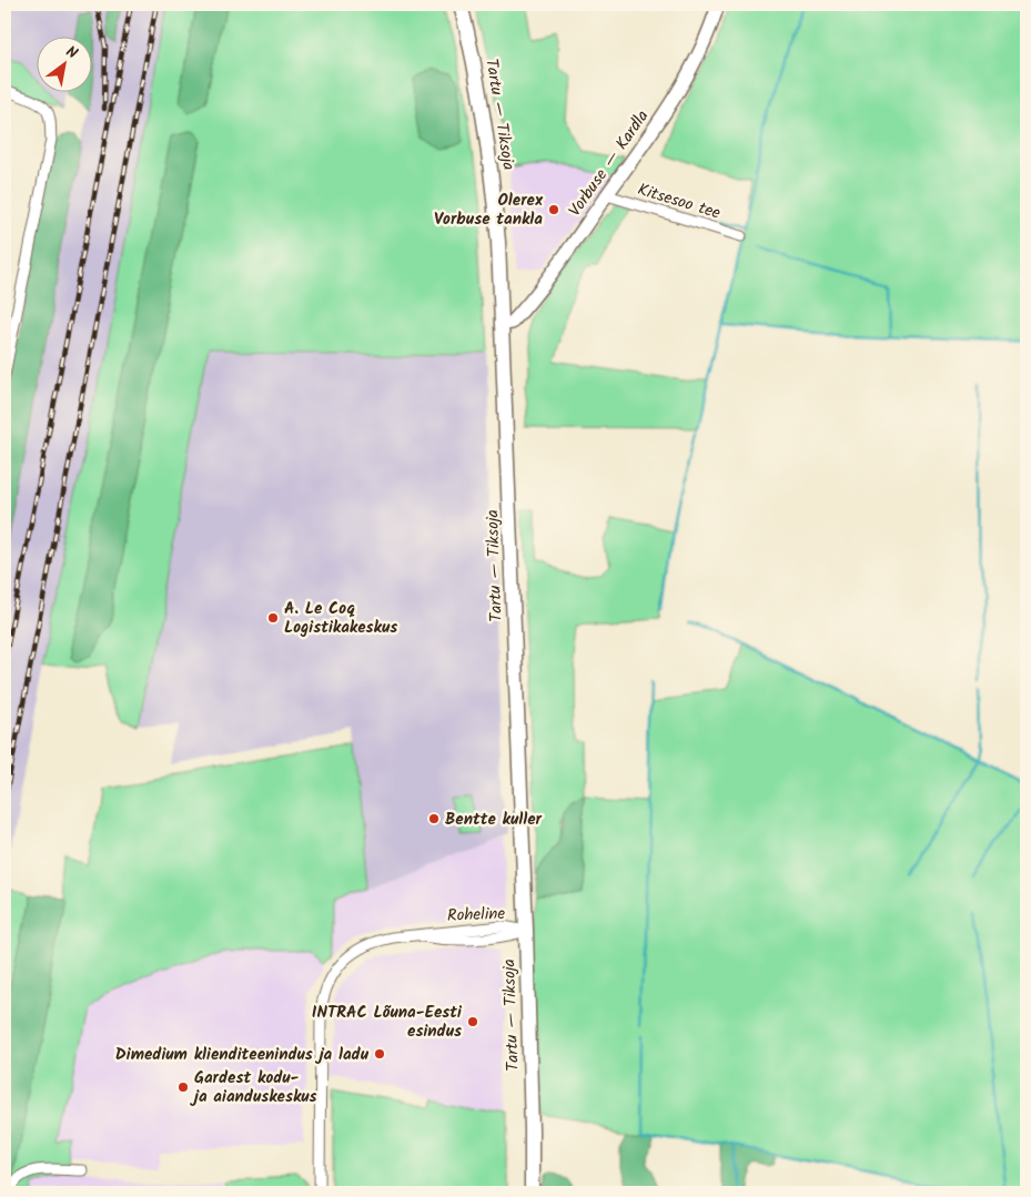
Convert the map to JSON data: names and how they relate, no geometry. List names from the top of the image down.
{
  "streets": {
    "main road": ["Tartu — Tiksoja"],
    "street": ["Vorbuse — Kardla", "Kitsesoo tee", "Roheline"]
  },
  "crossings": [
    ["Tartu — Tiksoja", "Vorbuse — Kardla"],
    ["Tartu — Tiksoja", "Roheline"],
    ["Vorbuse — Kardla", "Kitsesoo tee"]
  ],
  "places": [
    "Olerex Vorbuse tankla",
    "A. Le Coq Logistikakeskus",
    "Bentte kuller",
    "INTRAC Lõuna-Eesti esindus",
    "Dimedium klienditeenindus ja ladu",
    "Gardest kodu- ja aianduskeskus"
  ],
  "north": "top right"
}
